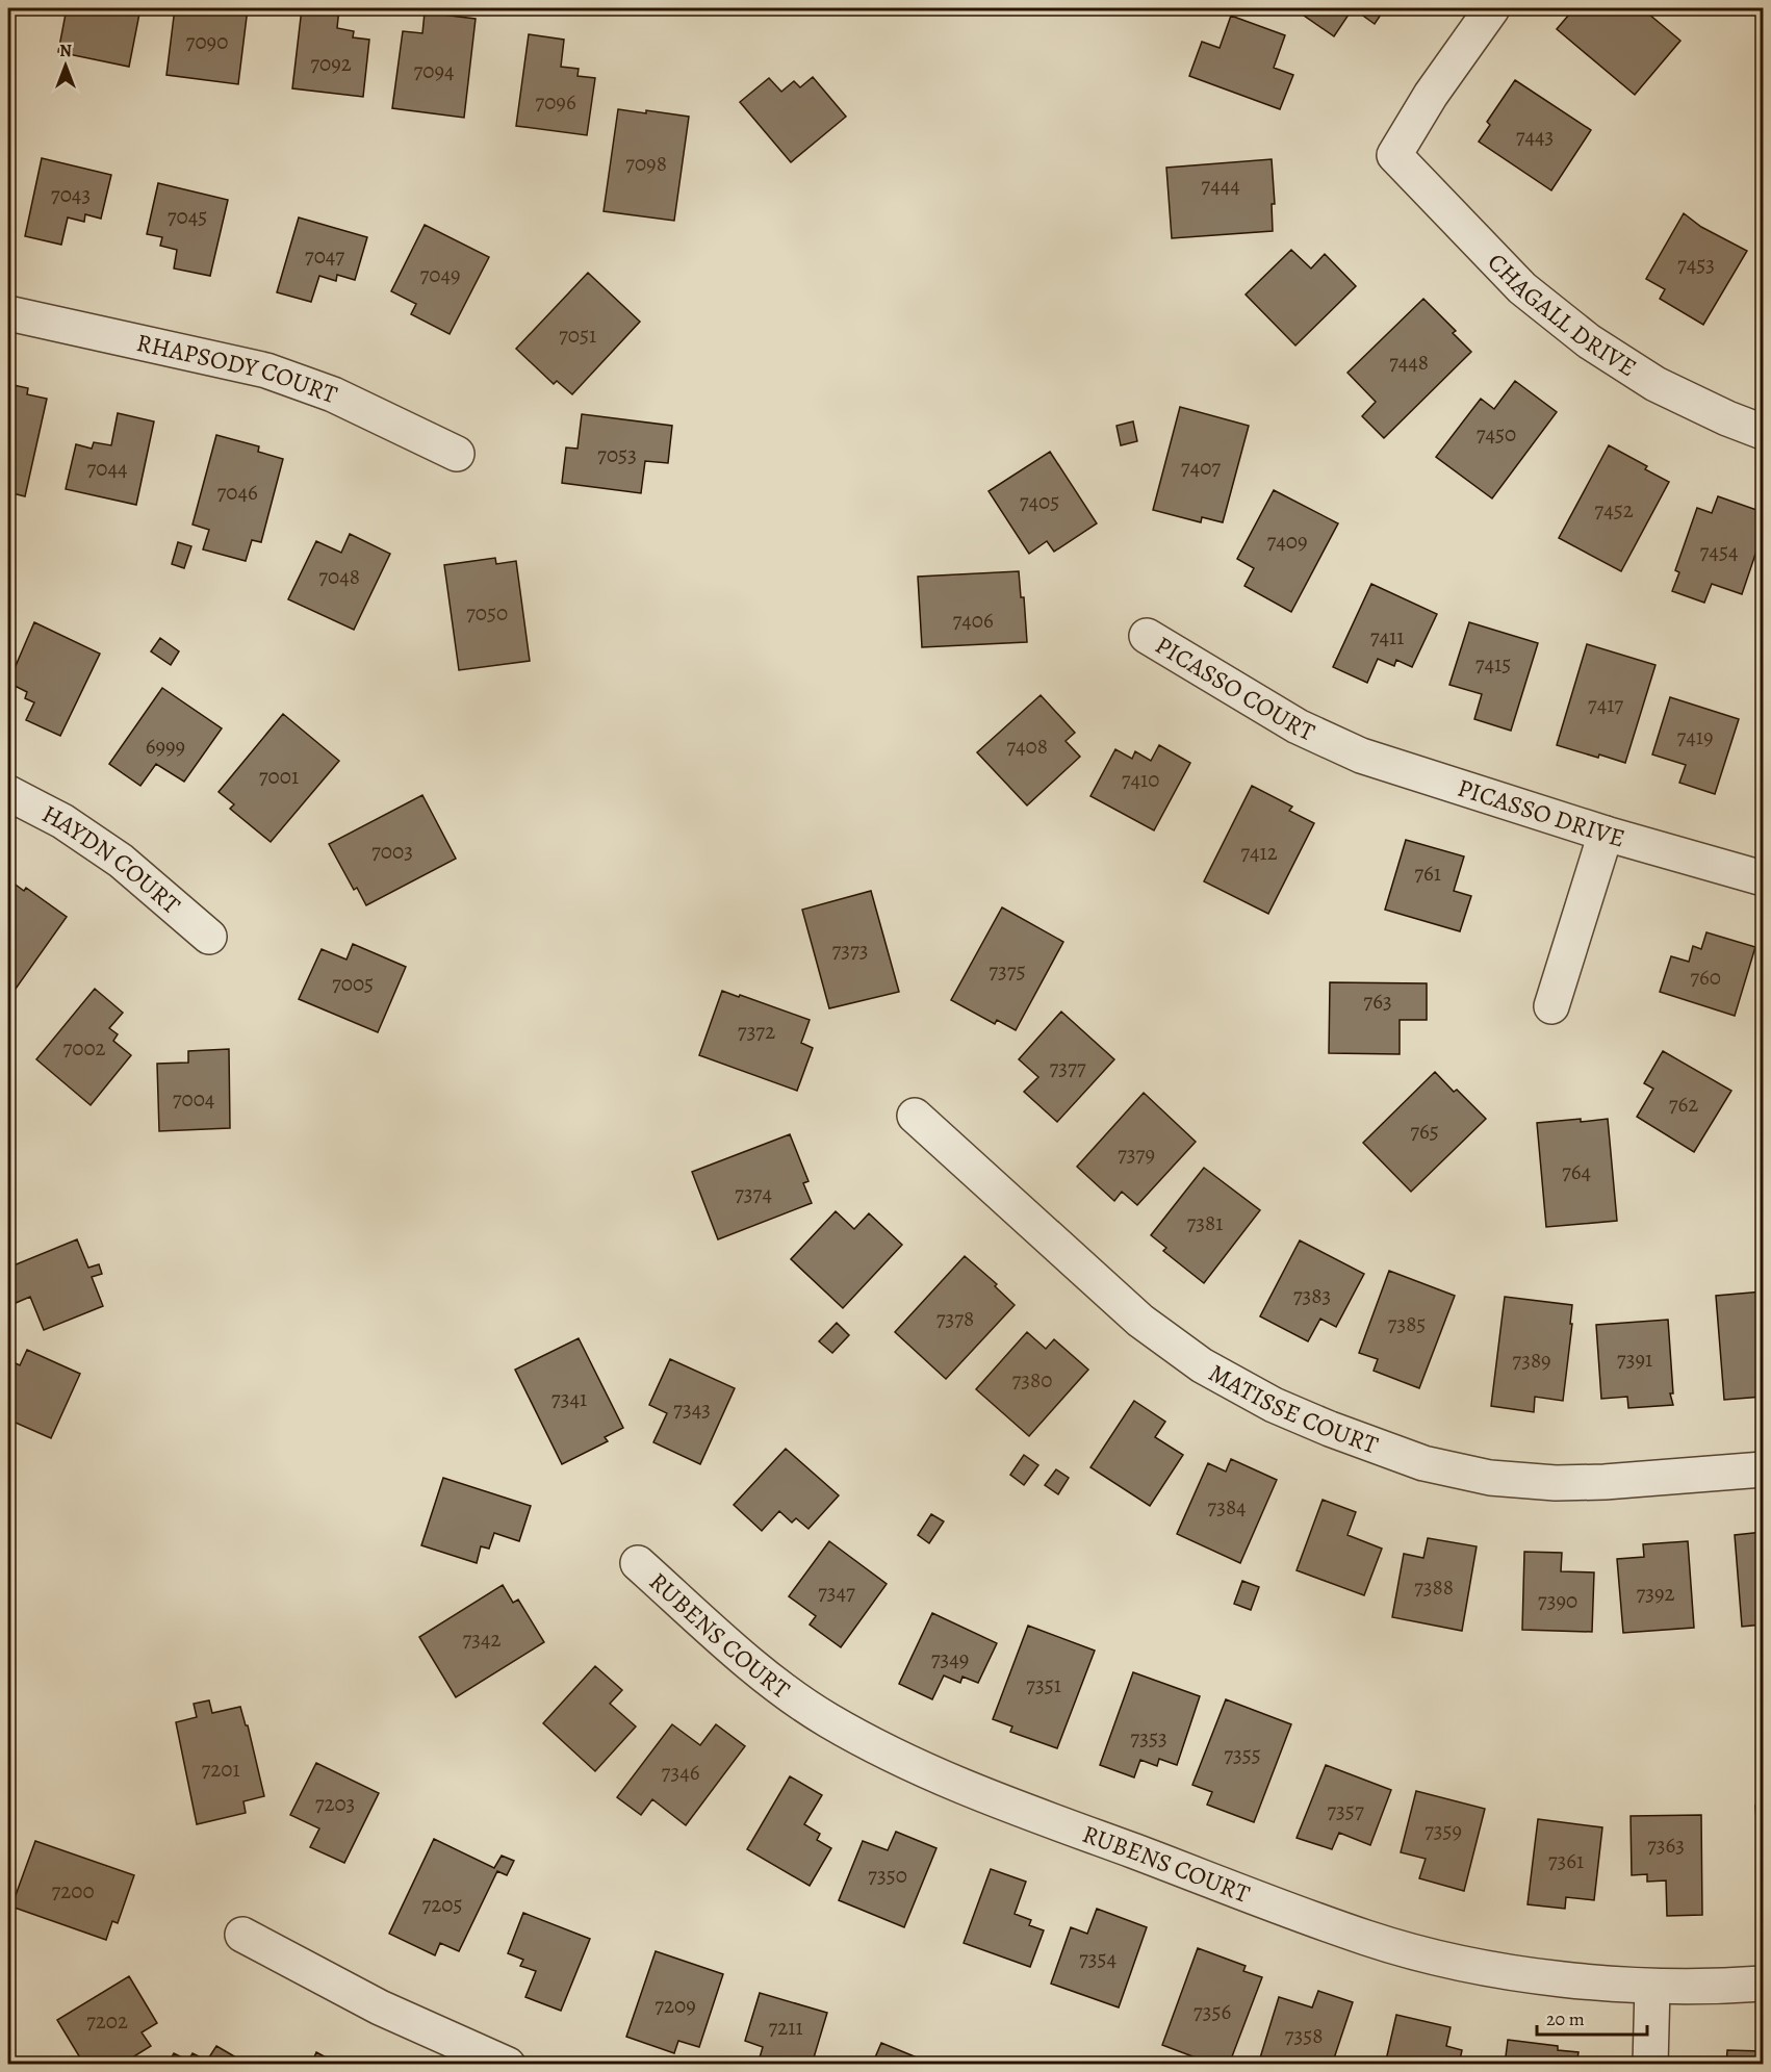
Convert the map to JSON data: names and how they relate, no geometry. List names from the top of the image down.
{
  "streets": {
    "street": [
      "CHAGALL DRIVE",
      "RHAPSODY COURT",
      "PICASSO COURT",
      "PICASSO DRIVE",
      "HAYDN COURT",
      "MATISSE COURT",
      "RUBENS COURT"
    ]
  },
  "crossings": [
    ["PICASSO COURT", "PICASSO DRIVE"]
  ],
  "house_numbers": [
    "7090",
    "7092",
    "7094",
    "7096",
    "7443",
    "7098",
    "7444",
    "7043",
    "7045",
    "7047",
    "7453",
    "7049",
    "7051",
    "7448",
    "7450",
    "7053",
    "7407",
    "7044",
    "7046",
    "7405",
    "7452",
    "7409",
    "7454",
    "7048",
    "7050",
    "7406",
    "7411",
    "7415",
    "7417",
    "7419",
    "6999",
    "7408",
    "7001",
    "7410",
    "7003",
    "7412",
    "761",
    "7373",
    "7375",
    "760",
    "7005",
    "763",
    "7372",
    "7002",
    "7377",
    "7004",
    "762",
    "765",
    "7379",
    "764",
    "7374",
    "7381",
    "7383",
    "7378",
    "7385",
    "7391",
    "7389",
    "7380",
    "7341",
    "7343",
    "7384",
    "7388",
    "7347",
    "7392",
    "7390",
    "7342",
    "7349",
    "7351",
    "7353",
    "7355",
    "7201",
    "7346",
    "7203",
    "7357",
    "7359",
    "7363",
    "7361",
    "7350",
    "7200",
    "7205",
    "7354",
    "7209",
    "7356",
    "7202",
    "7211",
    "7358"
  ],
  "scale_bar": "20 m",
  "north": "top"
}
